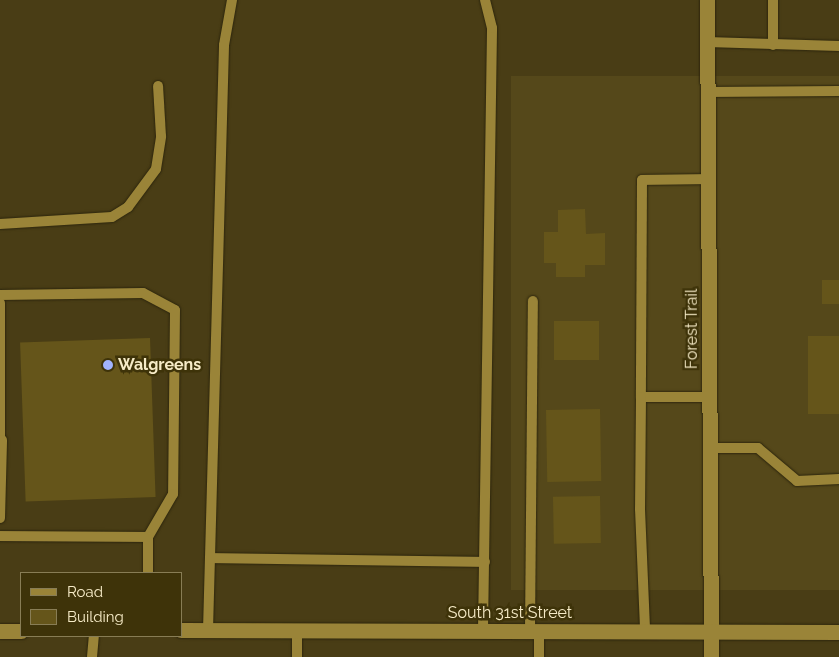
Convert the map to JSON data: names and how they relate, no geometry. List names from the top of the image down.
{
  "streets": {
    "main road": ["Forest Trail", "South 31st Street"]
  },
  "crossings": [
    ["Forest Trail", "South 31st Street"]
  ],
  "places": ["Walgreens"],
  "legend": ["Road", "Building"]
}
